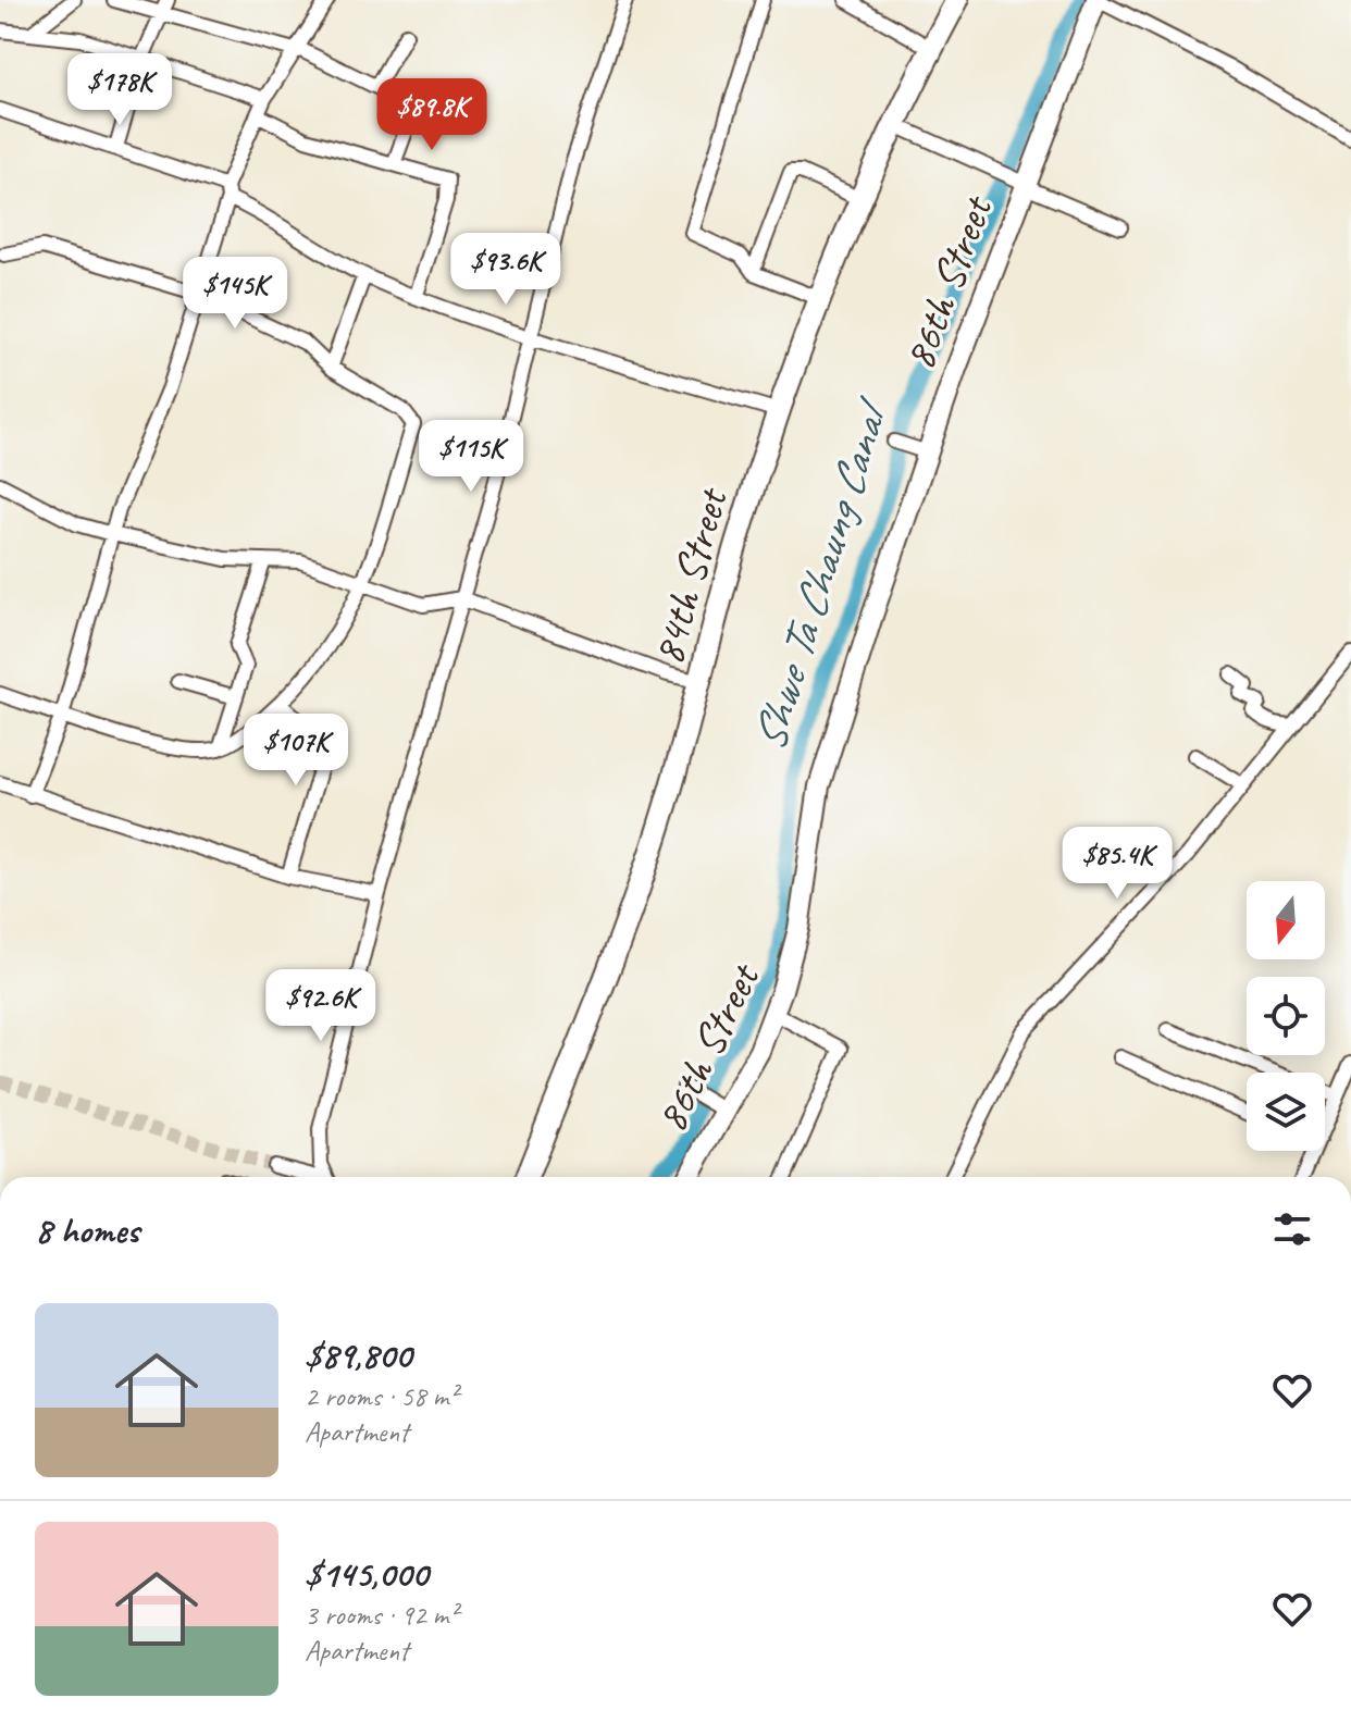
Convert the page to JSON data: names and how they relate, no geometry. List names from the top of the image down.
{
  "streets": {
    "main road": ["86th Street", "84th Street"]
  },
  "water": ["Shwe Ta Chaung Canal"],
  "north": "bottom",
  "page": {
    "price": [
      "$178K",
      "$89.8K",
      "$93.6K",
      "$145K",
      "$115K",
      "$107K",
      "$85.4K",
      "$92.6K"
    ],
    "heading": "8 homes",
    "list": [
      {
        "name": "$89,800",
        "note": "2 rooms · 58 m² · Apartment"
      },
      {
        "name": "$145,000",
        "note": "3 rooms · 92 m² · Apartment"
      }
    ]
  }
}
